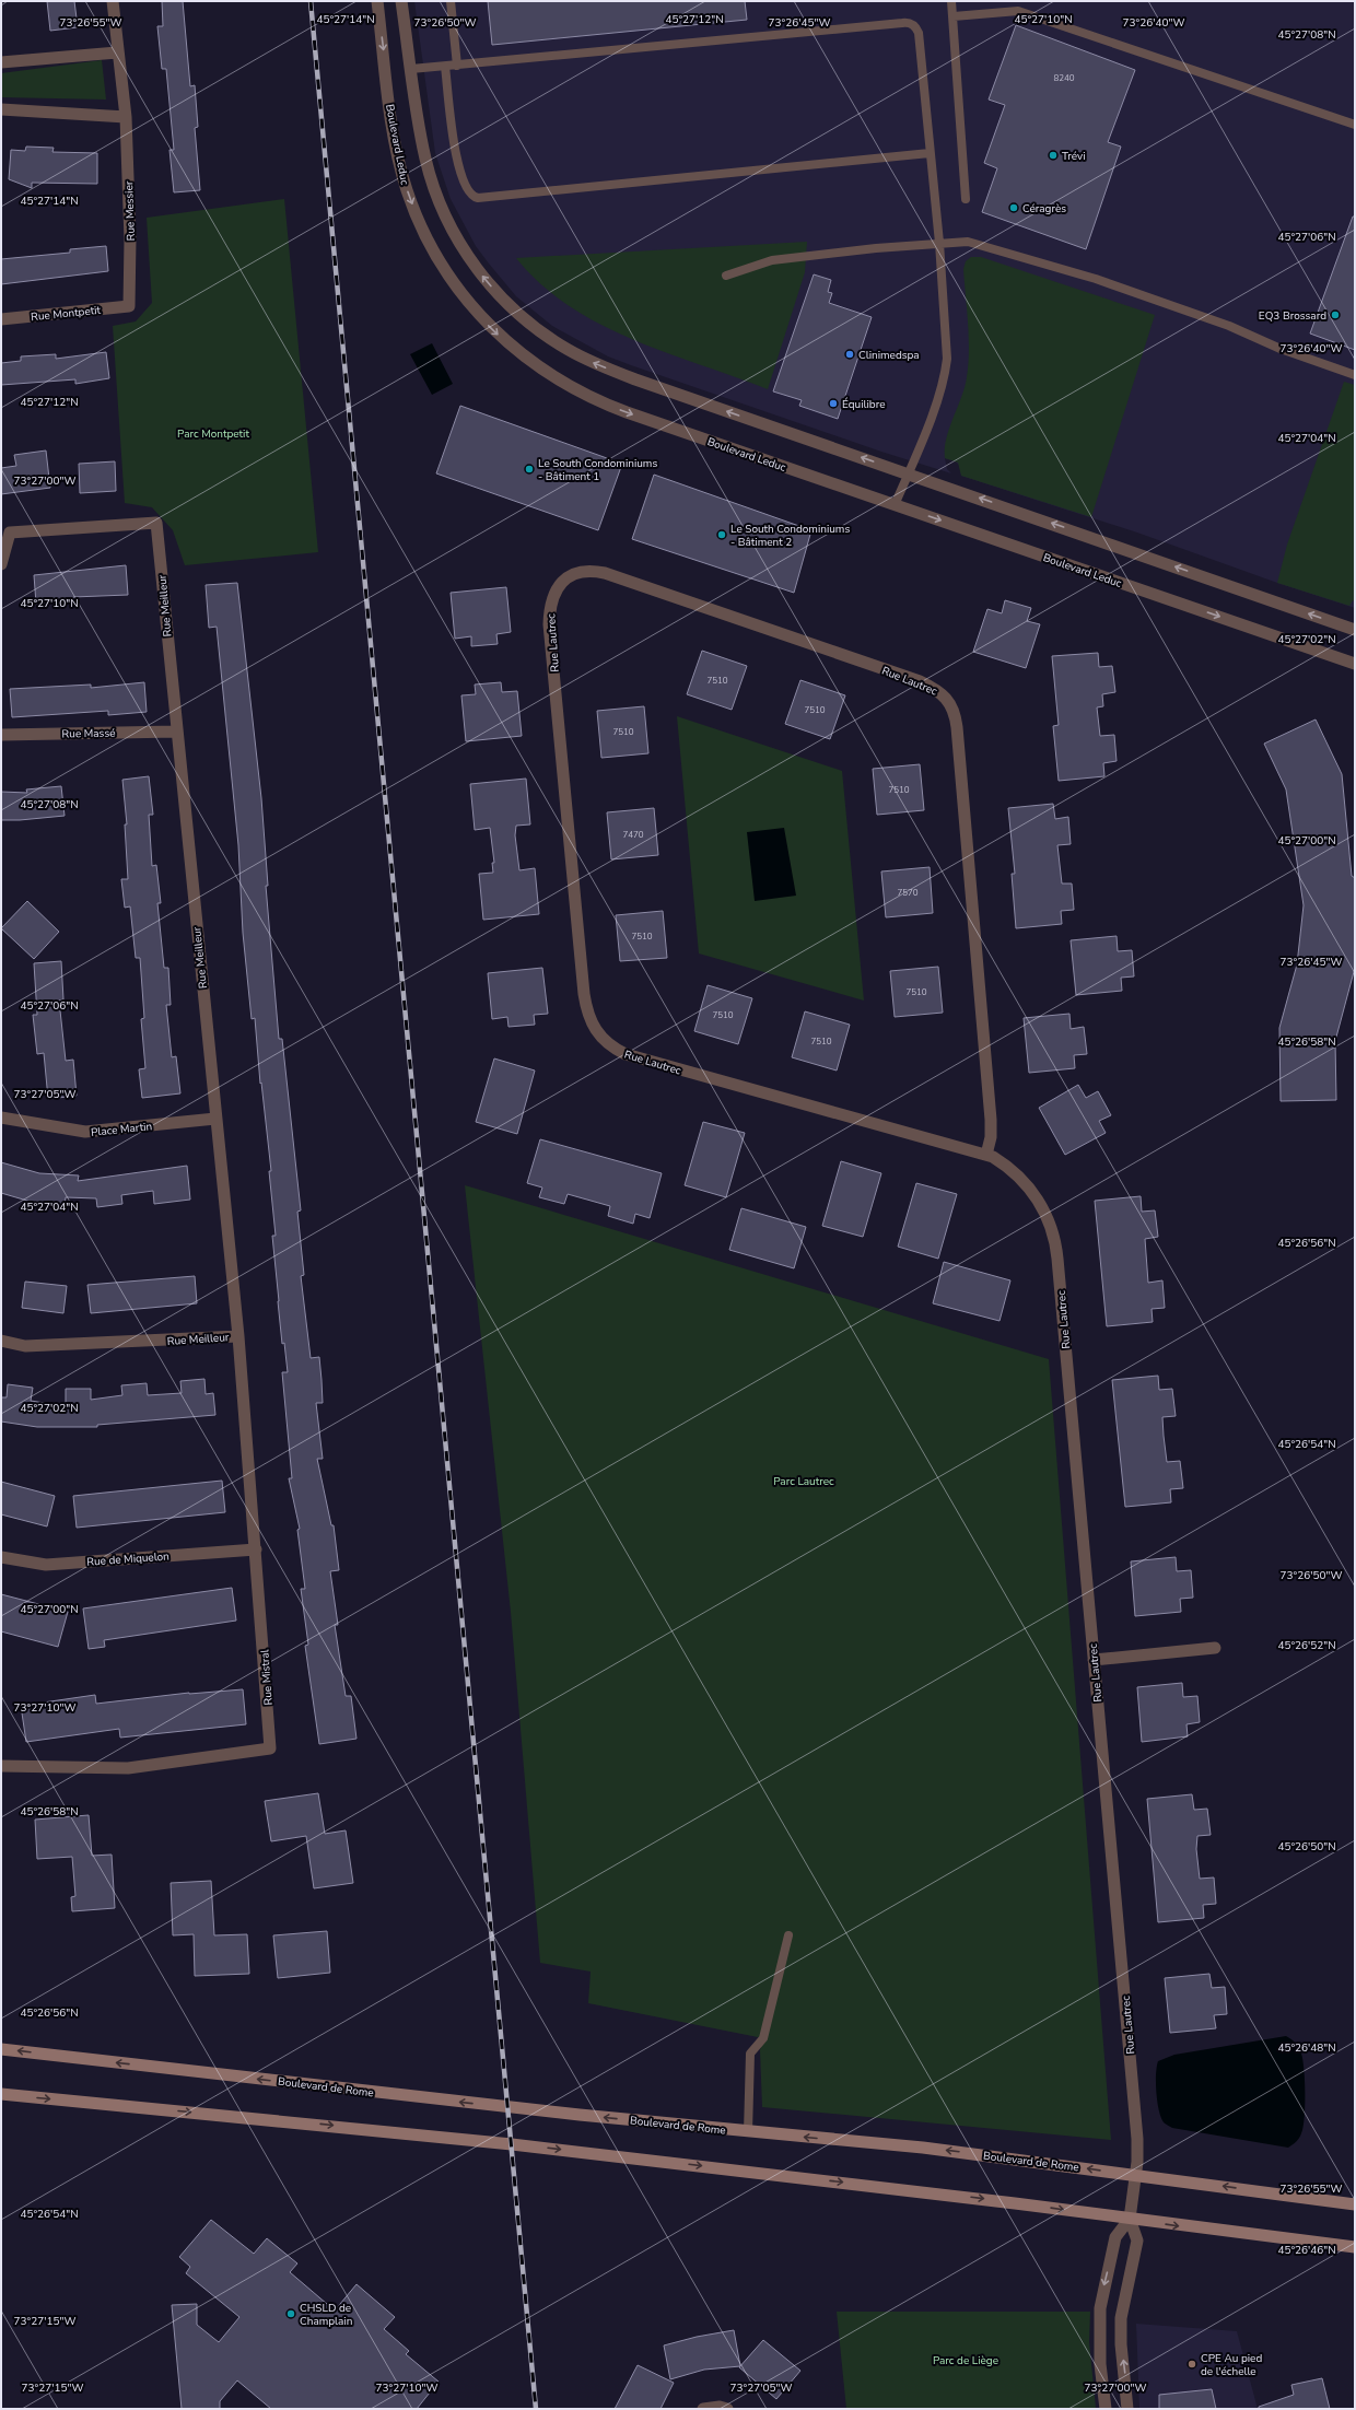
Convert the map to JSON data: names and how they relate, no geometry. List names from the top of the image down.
{
  "streets": {
    "main road": ["Boulevard de Rome"],
    "street": [
      "Boulevard Leduc",
      "Rue Messier",
      "Rue Montpetit",
      "Rue Meilleur",
      "Rue Lautrec",
      "Rue Massé",
      "Place Martin",
      "Rue de Miquelon",
      "Rue Mistral"
    ]
  },
  "crossings": [
    ["Rue Messier", "Rue Montpetit"],
    ["Rue Meilleur", "Rue Massé"],
    ["Rue Meilleur", "Place Martin"],
    ["Rue Meilleur", "Rue Mistral"],
    ["Rue Lautrec", "Boulevard de Rome"],
    ["Rue de Miquelon", "Rue Mistral"]
  ],
  "parks": ["Parc Montpetit", "Parc Lautrec", "Parc de Liège"],
  "places": [
    "Trévi",
    "Céragrès",
    "EQ3 Brossard",
    "Clinimedspa",
    "Équilibre",
    "Le South Condominiums - Bâtiment 1",
    "Le South Condominiums - Bâtiment 2",
    "CHSLD de Champlain",
    "CPE Au pied de l'échelle"
  ],
  "house_numbers": [
    "8240",
    "7510",
    "7510",
    "7510",
    "7510",
    "7470",
    "7570",
    "7510",
    "7510",
    "7510",
    "7510"
  ],
  "coordinates": [
    "45°27'14\"N",
    "45°27'12\"N",
    "45°27'10\"N",
    "73°26'55\"W",
    "73°26'50\"W",
    "73°26'45\"W",
    "73°26'40\"W",
    "45°27'08\"N",
    "45°27'06\"N",
    "45°27'04\"N",
    "73°27'00\"W",
    "45°27'02\"N",
    "45°27'00\"N",
    "45°26'58\"N",
    "73°27'05\"W",
    "45°26'56\"N",
    "45°26'54\"N",
    "45°26'52\"N",
    "73°27'10\"W",
    "45°26'50\"N",
    "45°26'48\"N",
    "45°26'46\"N",
    "73°27'15\"W"
  ]
}
